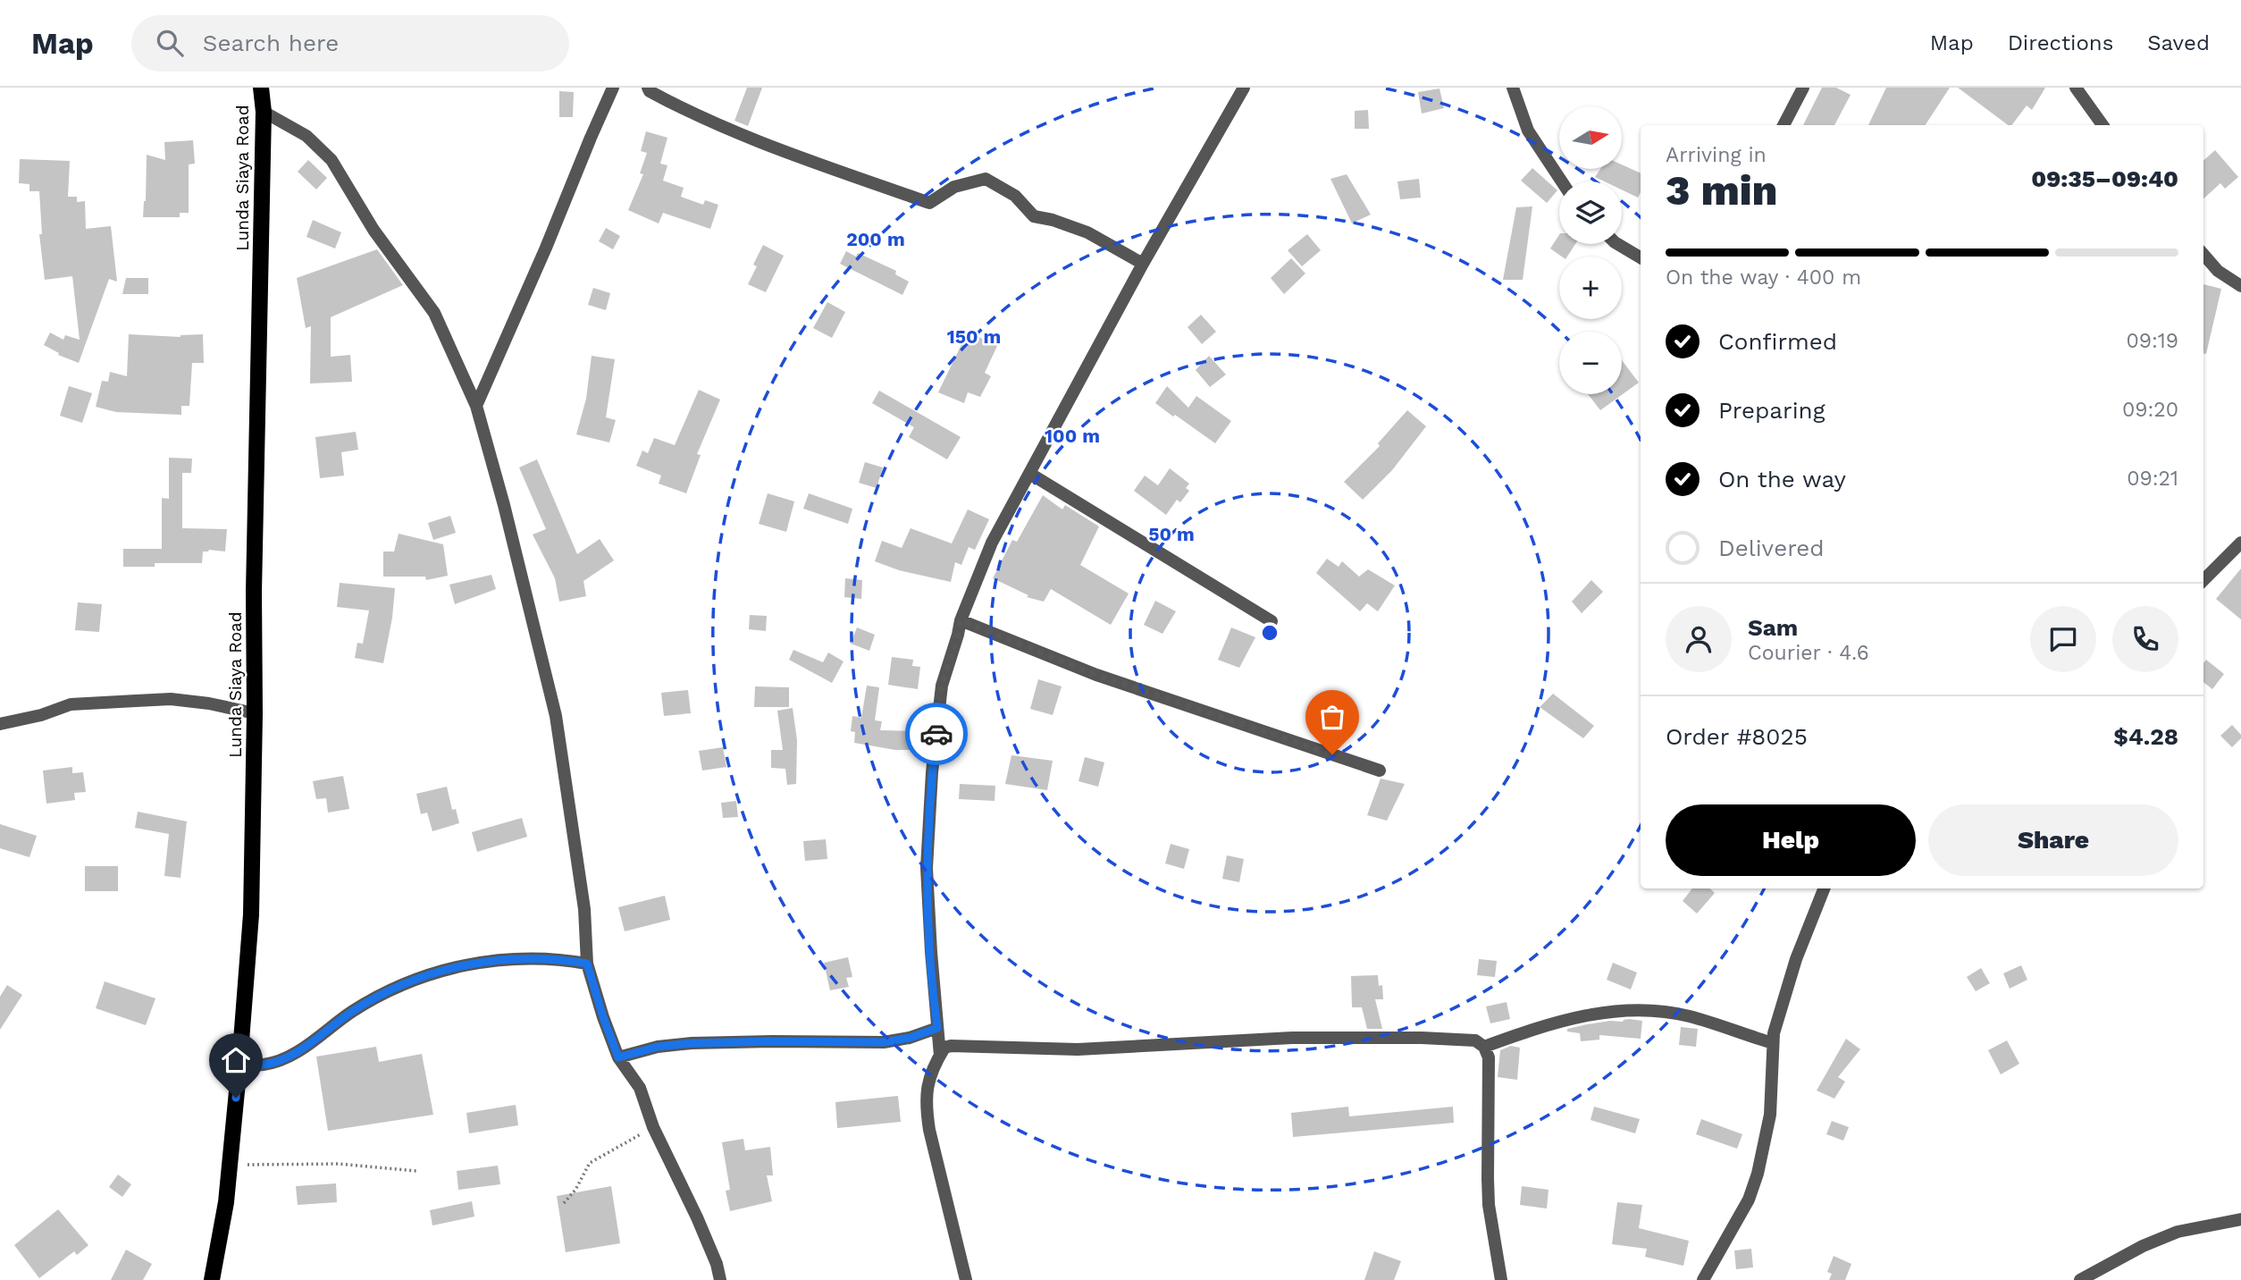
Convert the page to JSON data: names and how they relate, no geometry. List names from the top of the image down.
{
  "streets": {
    "main road": ["Lunda Siaya Road"]
  },
  "north": "right",
  "page": {
    "header": "Map",
    "search": "Search here",
    "nav": ["Map", "Directions", "Saved"],
    "map_buttons": ["+", "−"],
    "heading": ["3 min", "Arriving in", "09:35–09:40"],
    "panel": [
      "Sam",
      "Courier · 4.6",
      "Order #8025",
      "$4.28"
    ],
    "bar": "On the way · 400 m",
    "list": [
      ["Confirmed", "09:19"],
      ["Preparing", "09:20"],
      ["On the way", "09:21"],
      "Delivered"
    ],
    "buttons": ["Help", "Share"]
  },
  "rings": [
    "200 m",
    "150 m",
    "100 m",
    "50 m"
  ]
}
